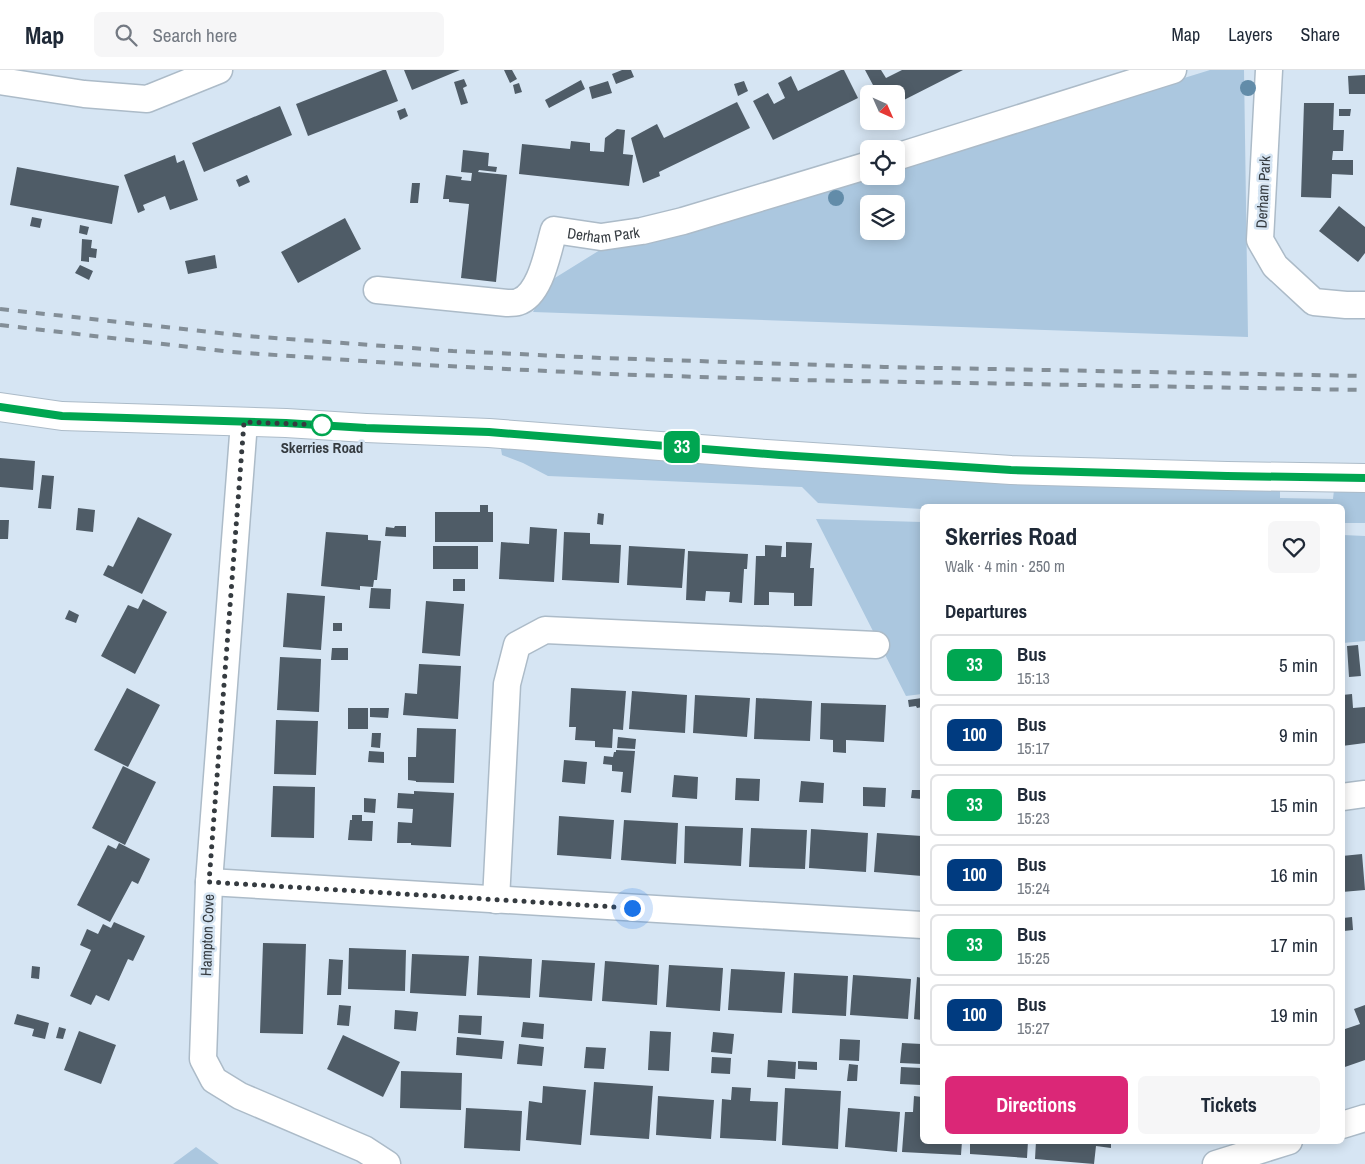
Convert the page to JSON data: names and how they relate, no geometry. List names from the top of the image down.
{
  "streets": {
    "street": ["Derham Park", "Hampton Cove"]
  },
  "places": ["Skerries Road"],
  "lines": ["bus line 33"],
  "north": "bottom right",
  "page": {
    "header": "Map",
    "search": "Search here",
    "nav": ["Map", "Layers", "Share"],
    "on_map": "33",
    "heading": [
      ["Skerries Road", "Walk · 4 min · 250 m"],
      "Departures"
    ],
    "list": [
      {
        "mark": "33",
        "name": "Bus",
        "note": "15:13",
        "value": "5 min"
      },
      {
        "mark": "100",
        "name": "Bus",
        "note": "15:17",
        "value": "9 min"
      },
      {
        "mark": "33",
        "name": "Bus",
        "note": "15:23",
        "value": "15 min"
      },
      {
        "mark": "100",
        "name": "Bus",
        "note": "15:24",
        "value": "16 min"
      },
      {
        "mark": "33",
        "name": "Bus",
        "note": "15:25",
        "value": "17 min"
      },
      {
        "mark": "100",
        "name": "Bus",
        "note": "15:27",
        "value": "19 min"
      }
    ],
    "buttons": ["Directions", "Tickets"]
  }
}
